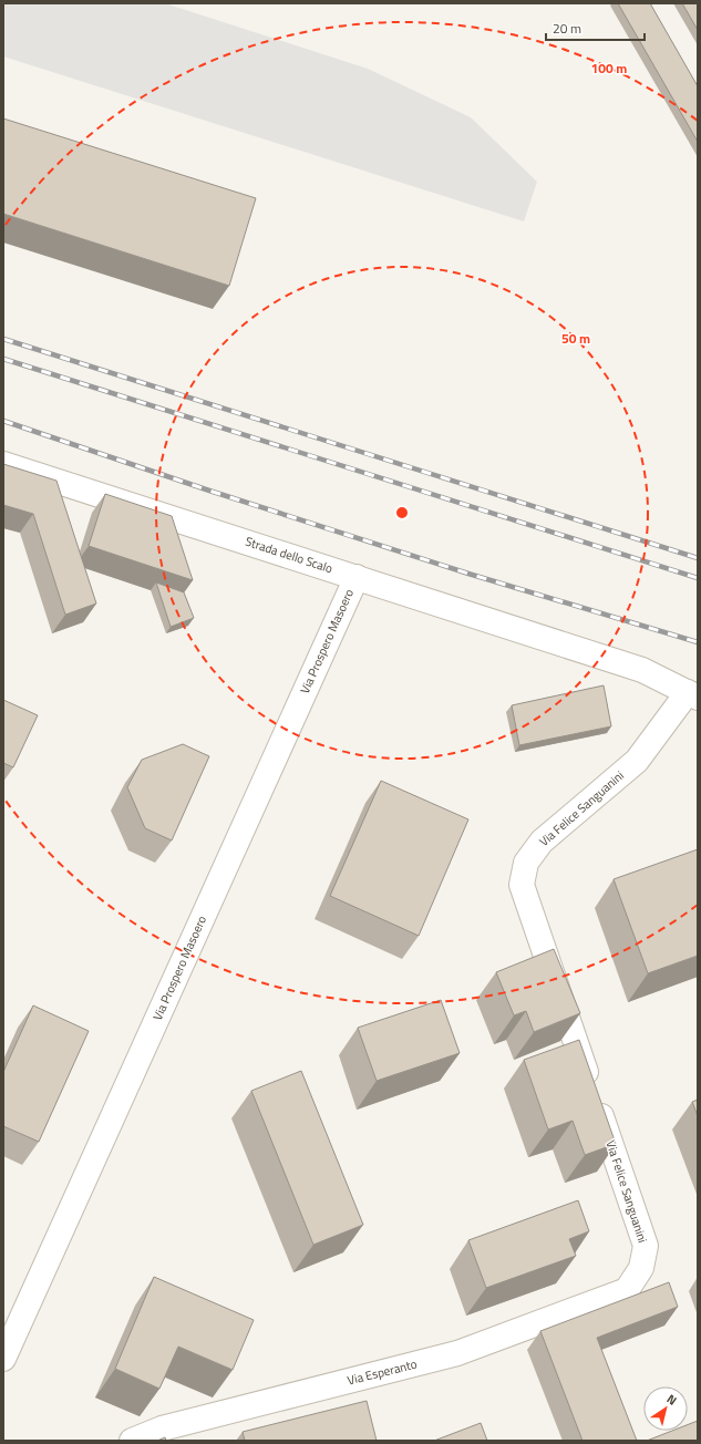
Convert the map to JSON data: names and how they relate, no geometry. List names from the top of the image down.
{
  "streets": {
    "street": [
      "Strada dello Scalo",
      "Via Prospero Masoero",
      "Via Felice Sanguanini",
      "Via Esperanto"
    ]
  },
  "crossings": [
    ["Strada dello Scalo", "Via Prospero Masoero"],
    ["Strada dello Scalo", "Via Felice Sanguanini"],
    ["Via Felice Sanguanini", "Via Esperanto"]
  ],
  "scale_bar": "20 m",
  "north": "top right",
  "rings": ["100 m", "50 m"]
}
